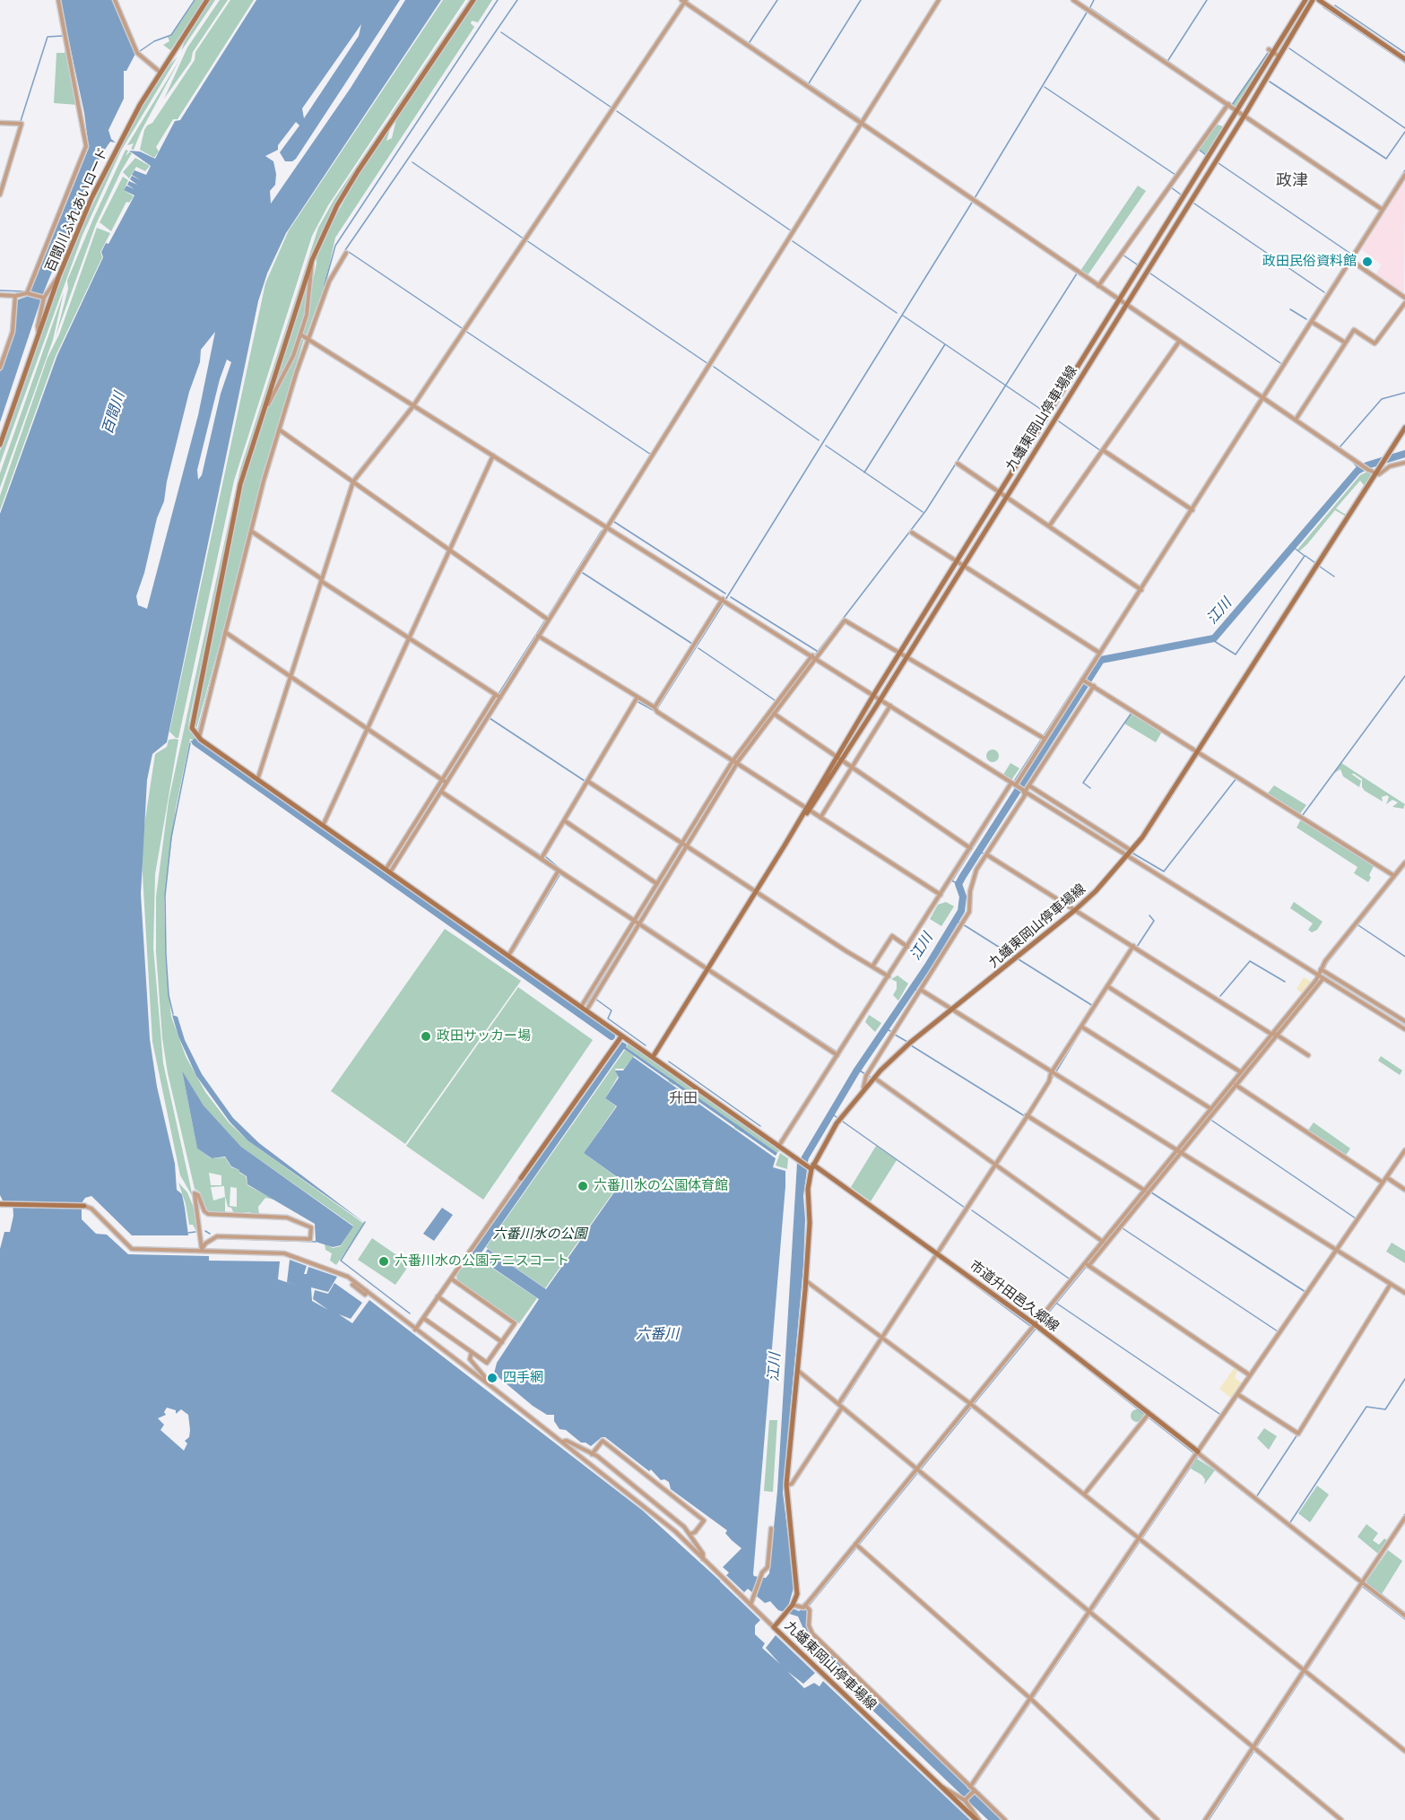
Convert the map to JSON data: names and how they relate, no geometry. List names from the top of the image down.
{
  "streets": {
    "main road": ["百間川ふれあいロード", "九蟠東岡山停車場線", "市道升田邑久郷線"]
  },
  "crossings": [
    ["九蟠東岡山停車場線", "市道升田邑久郷線"]
  ],
  "districts": ["政津", "升田"],
  "water": ["百間川", "江川", "六番川"],
  "parks": ["六番川水の公園"],
  "places": [
    "政田民俗資料館",
    "政田サッカー場",
    "六番川水の公園体育館",
    "六番川水の公園テニスコート",
    "四手網"
  ]
}
